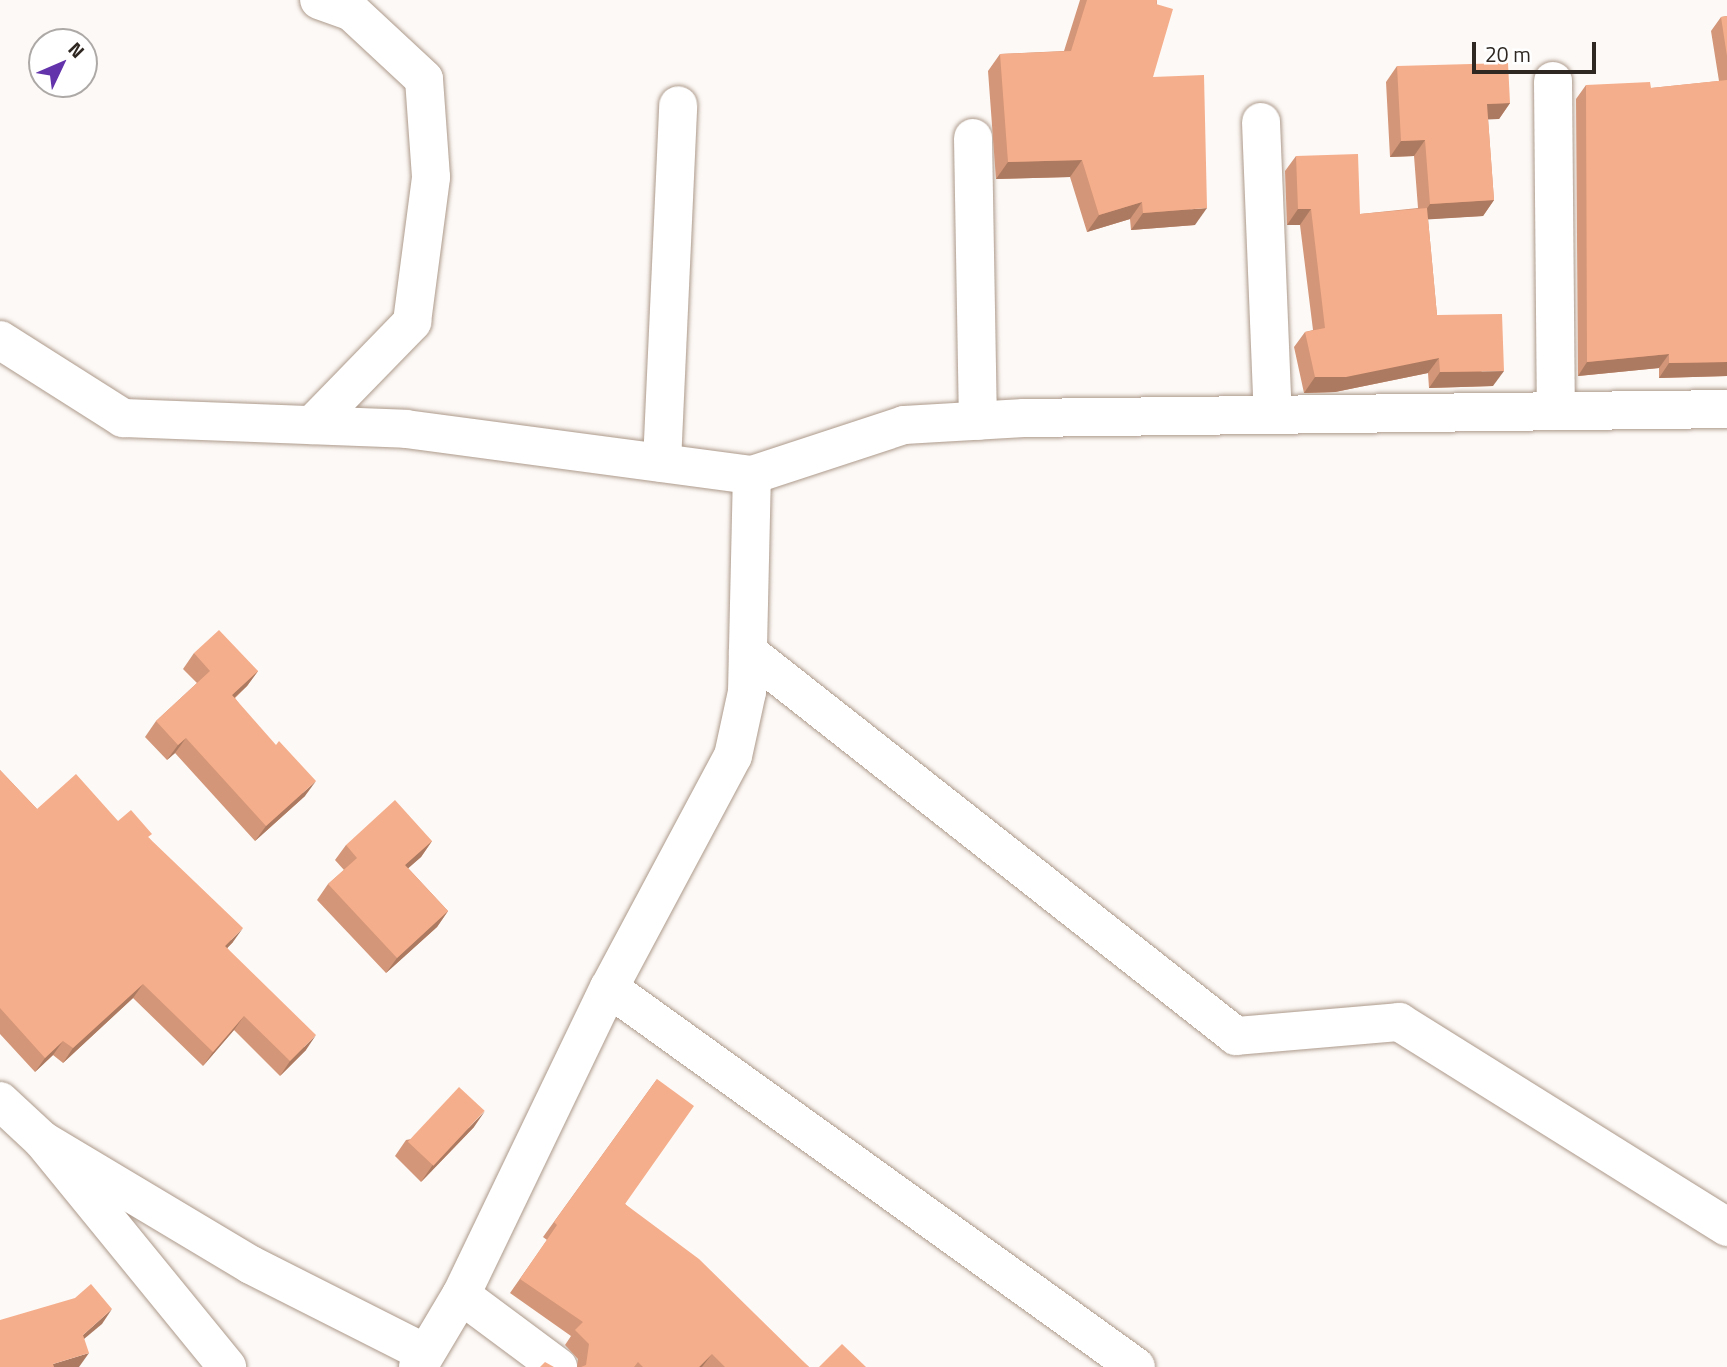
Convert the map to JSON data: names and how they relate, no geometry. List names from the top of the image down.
{
  "scale_bar": "20 m",
  "north": "top right"
}
